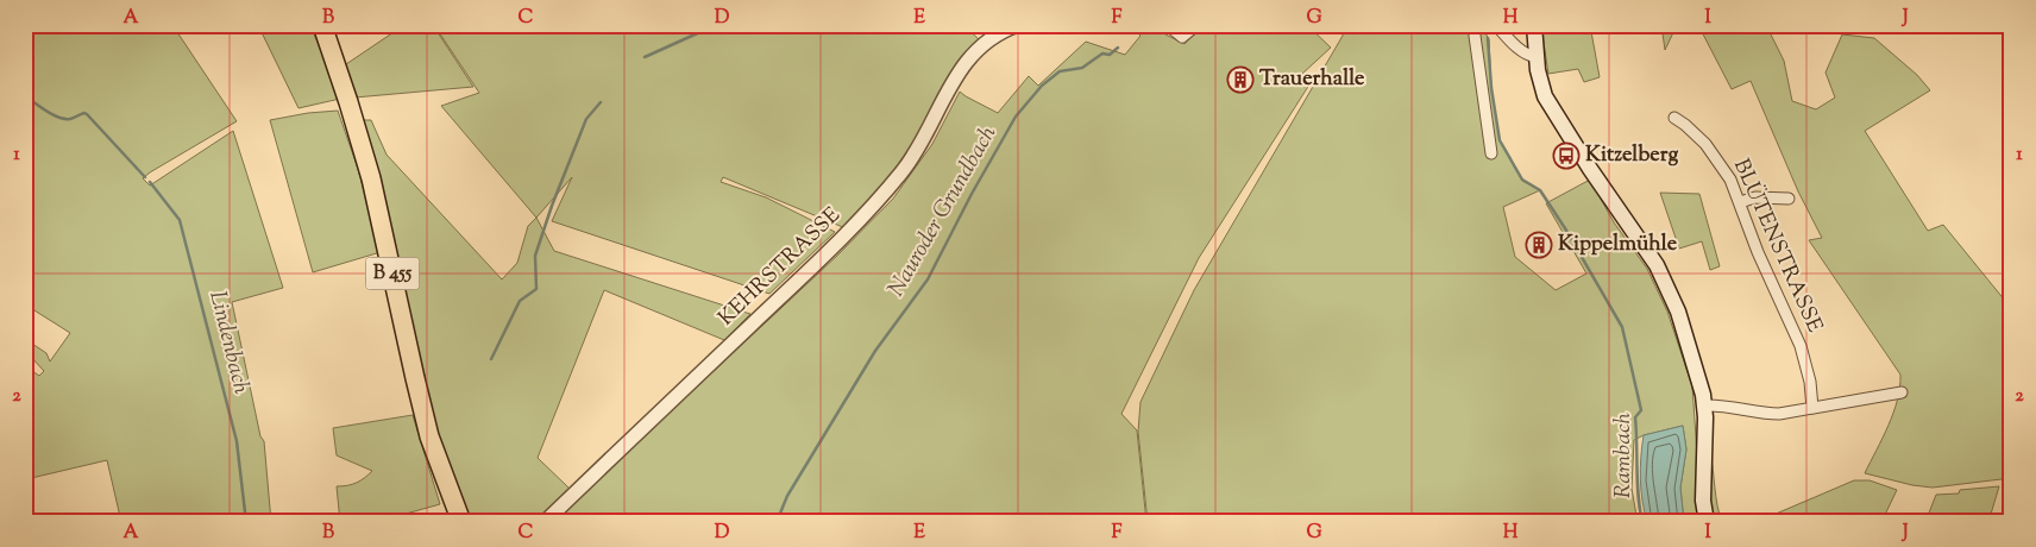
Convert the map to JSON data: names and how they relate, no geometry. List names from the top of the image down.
{
  "streets": {
    "main road": ["B 455"],
    "street": ["BLÜTENSTRASSE", "KEHRSTRASSE"]
  },
  "water": ["Nauroder Grundbach", "Lindenbach", "Rambach"],
  "places": {
    "building": ["Trauerhalle", "Kippelmühle"],
    "bus stop": ["Kitzelberg"]
  },
  "grid": {
    "columns": [
      "A",
      "B",
      "C",
      "D",
      "E",
      "F",
      "G",
      "H",
      "I",
      "J"
    ],
    "rows": ["1", "2"]
  }
}
